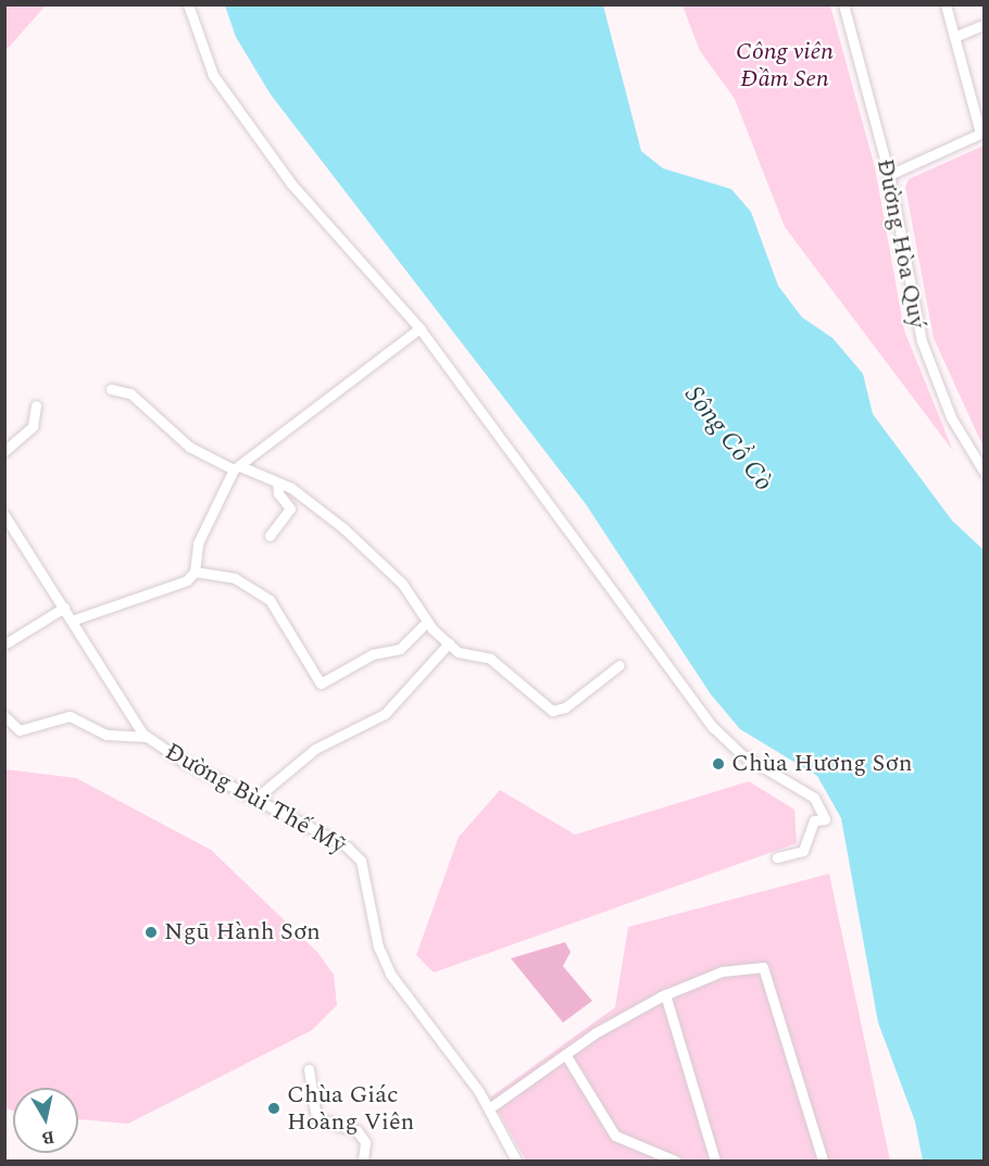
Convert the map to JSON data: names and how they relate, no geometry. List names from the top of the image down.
{
  "streets": {
    "street": ["Đường Hòa Quý", "Đường Bùi Thế Mỹ"]
  },
  "water": ["Sông Cổ Cò"],
  "parks": ["Công viên Đầm Sen"],
  "places": ["Chùa Hương Sơn", "Ngũ Hành Sơn", "Chùa Giác Hoàng Viên"],
  "north": "bottom"
}
